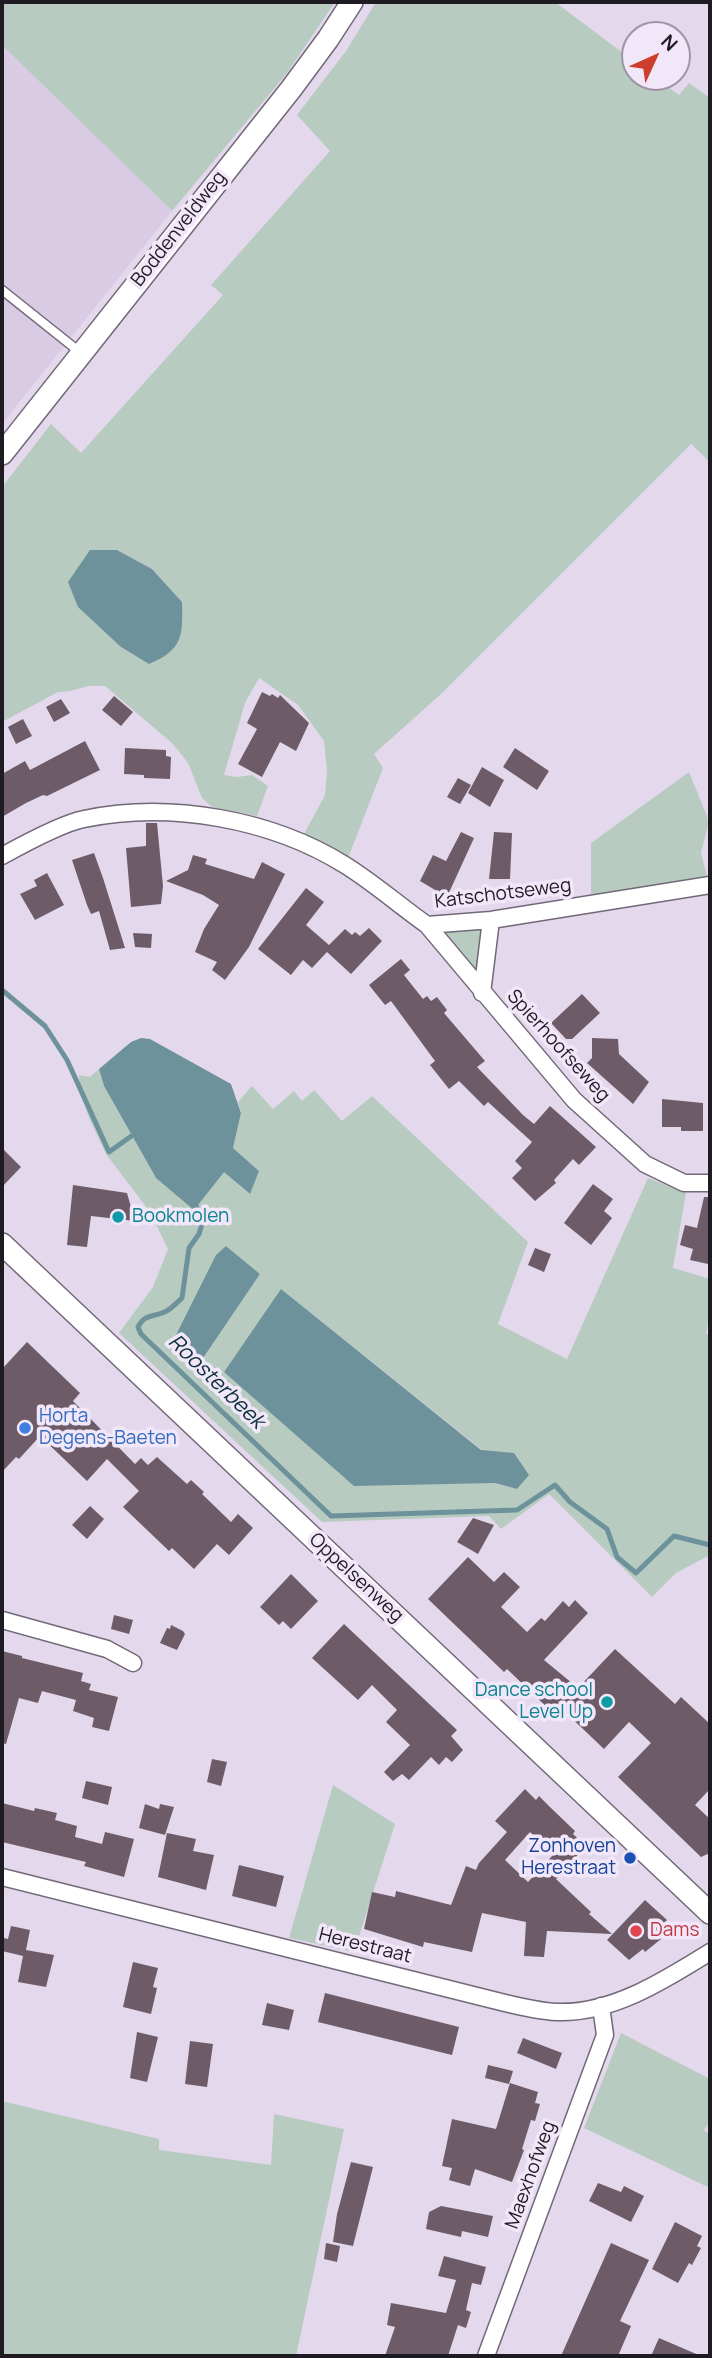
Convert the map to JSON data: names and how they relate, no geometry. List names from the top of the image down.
{
  "streets": {
    "street": [
      "Boddenveldweg",
      "Katschotseweg",
      "Spierhoofseweg",
      "Oppelsenweg",
      "Herestraat",
      "Maexhofweg"
    ]
  },
  "crossings": [
    ["Katschotseweg", "Spierhoofseweg"],
    ["Herestraat", "Maexhofweg"]
  ],
  "water": ["Roosterbeek"],
  "places": [
    "Bookmolen",
    "Horta Degens-Baeten",
    "Dance school Level Up",
    "Zonhoven Herestraat",
    "Dams"
  ],
  "north": "top right"
}
